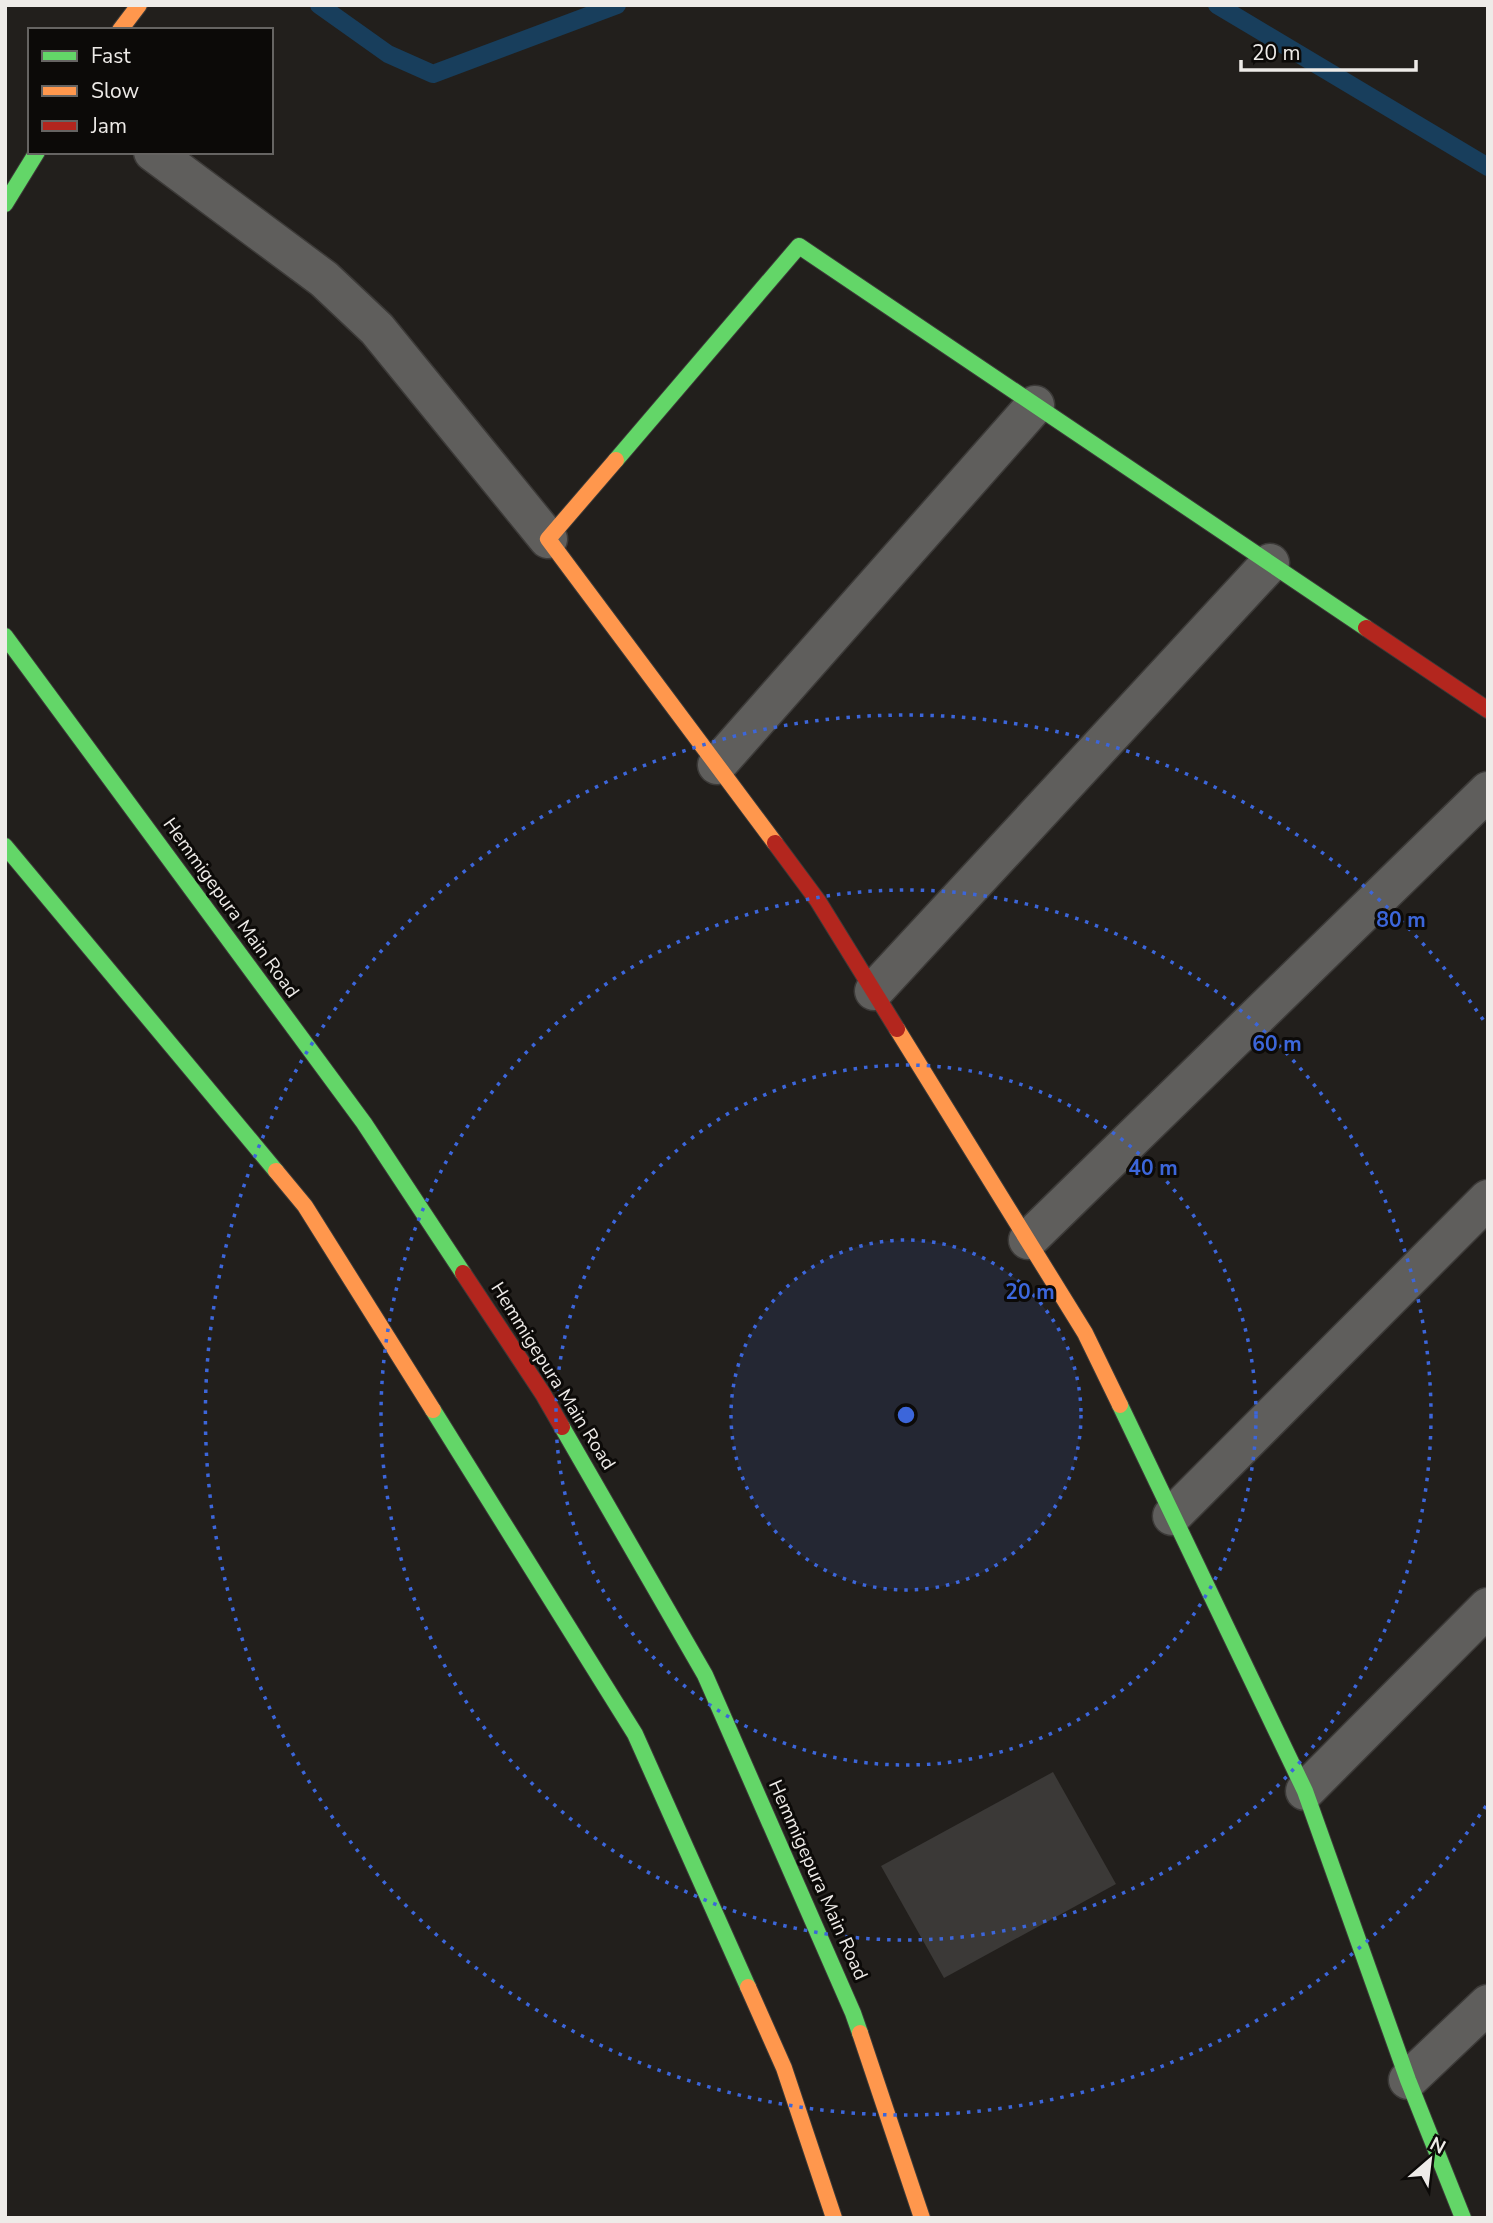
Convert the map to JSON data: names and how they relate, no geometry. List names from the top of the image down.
{
  "streets": {
    "main road": ["Hemmigepura Main Road"]
  },
  "legend": ["Fast", "Slow", "Jam"],
  "scale_bar": "20 m",
  "north": "top right",
  "rings": [
    "80 m",
    "60 m",
    "40 m",
    "20 m"
  ]
}
